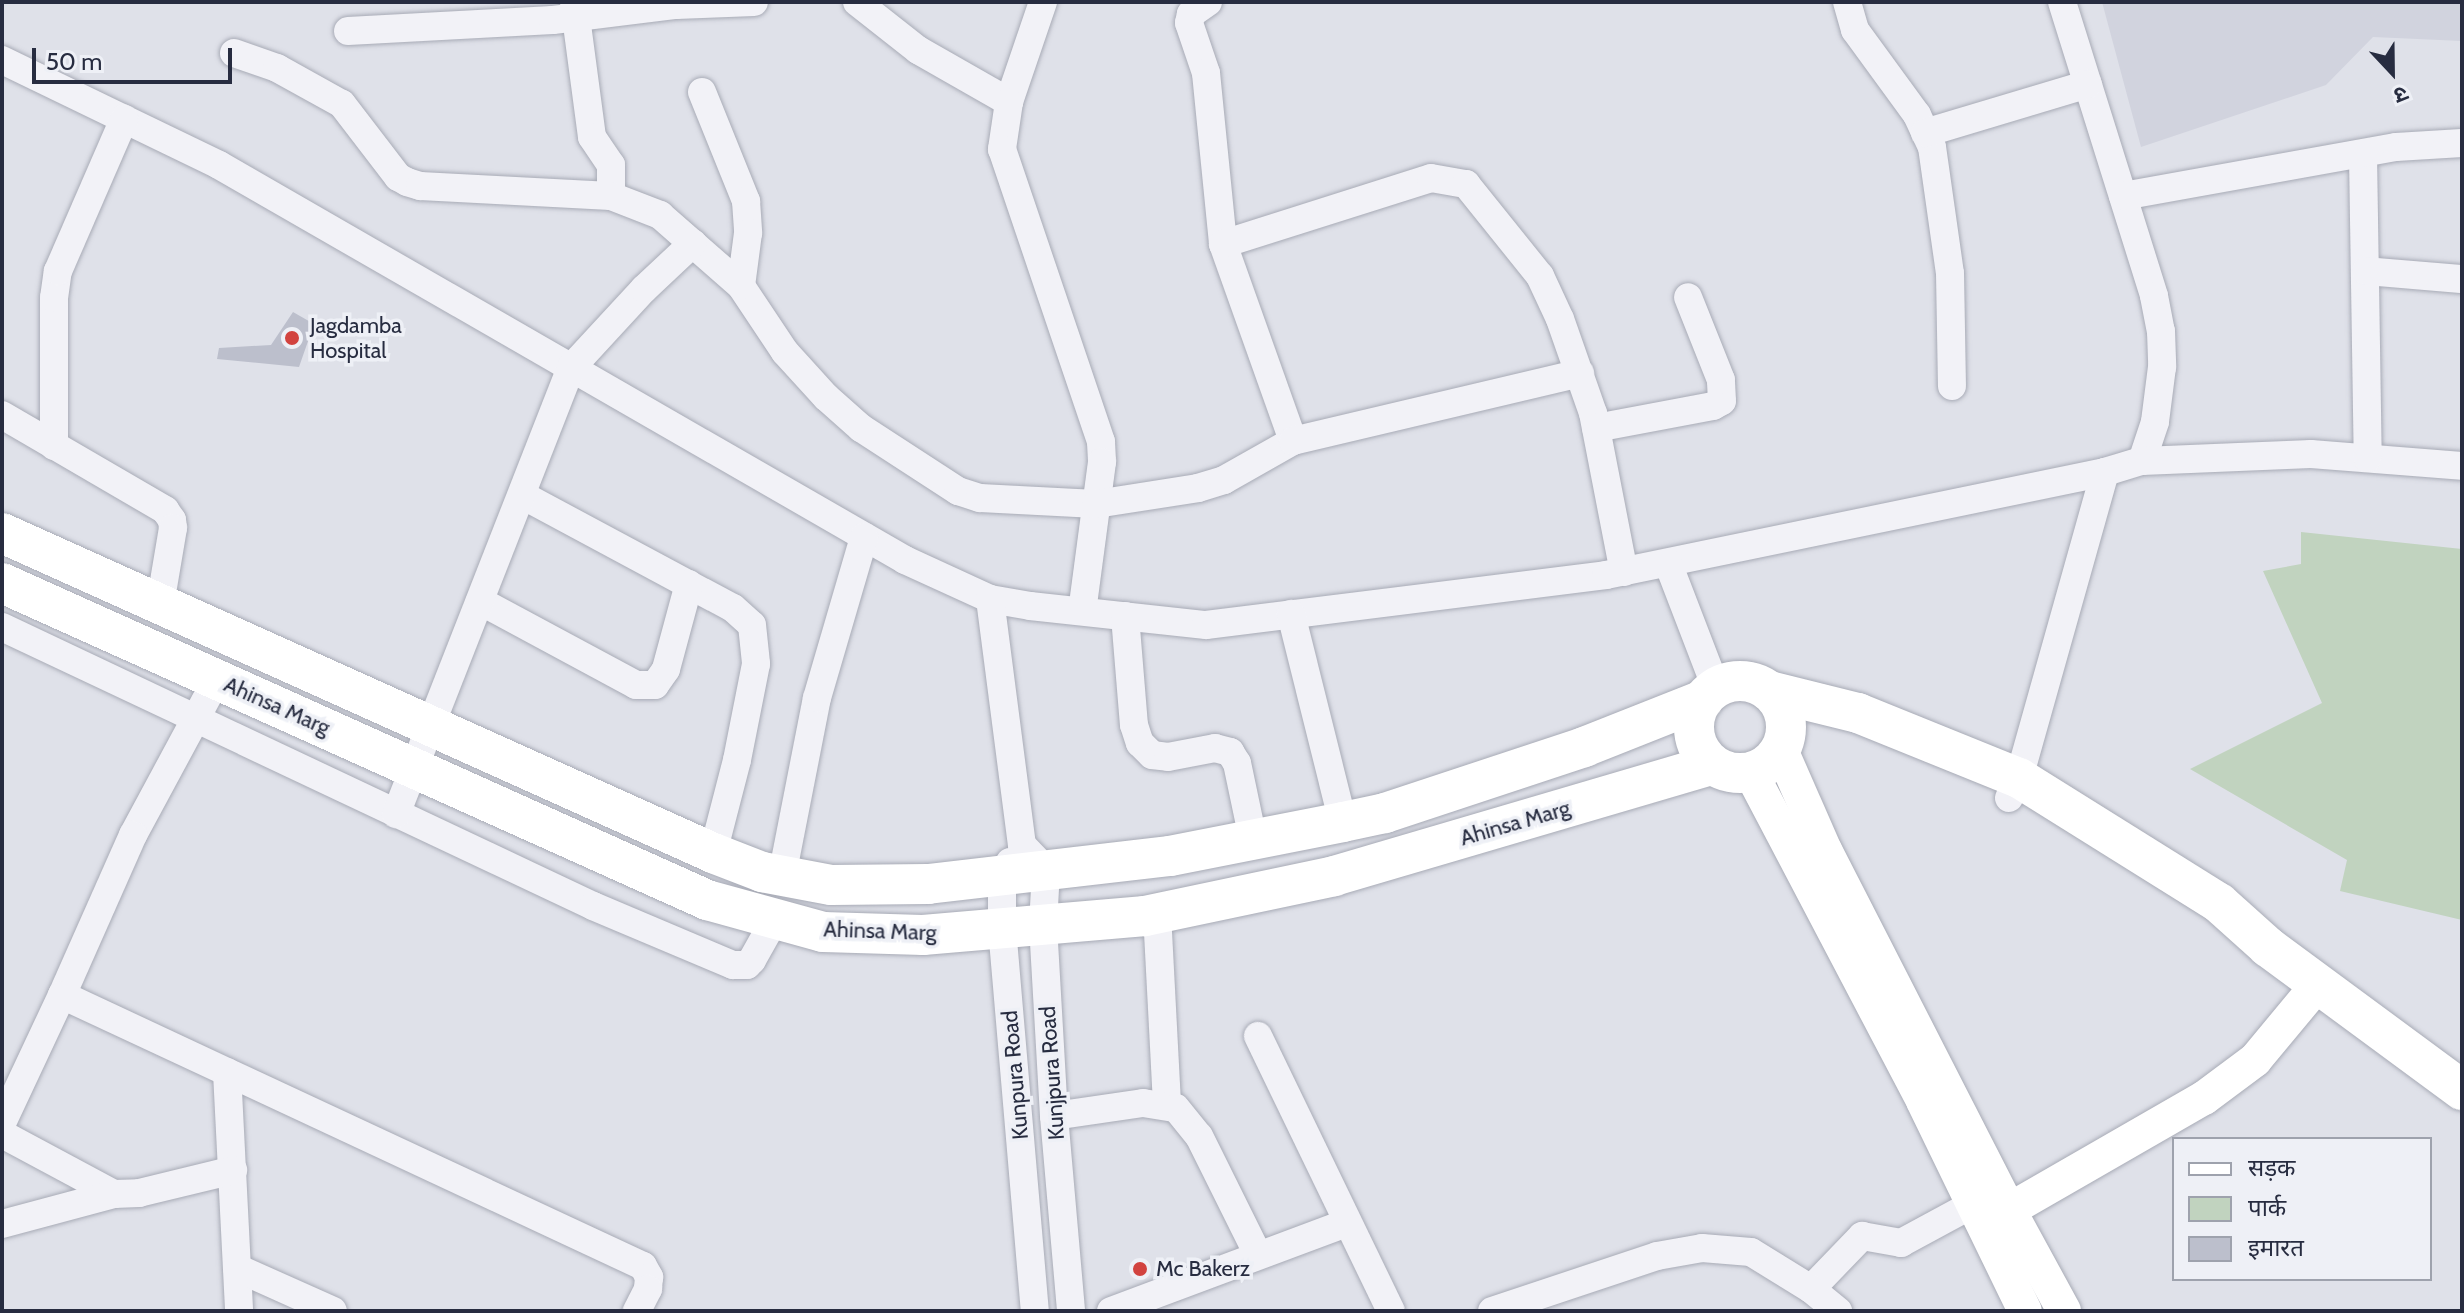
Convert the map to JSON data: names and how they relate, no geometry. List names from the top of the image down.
{
  "streets": {
    "highway": ["Ahinsa Marg"],
    "street": ["Kunjpura Road", "Kunpura Road"]
  },
  "crossings": [
    ["Ahinsa Marg", "Kunjpura Road"],
    ["Ahinsa Marg", "Kunpura Road"],
    ["Kunjpura Road", "Kunpura Road"]
  ],
  "places": ["Jagdamba Hospital", "Mc Bakerz"],
  "legend": ["सड़क", "पार्क", "इमारत"],
  "scale_bar": "50 m",
  "north": "bottom"
}
